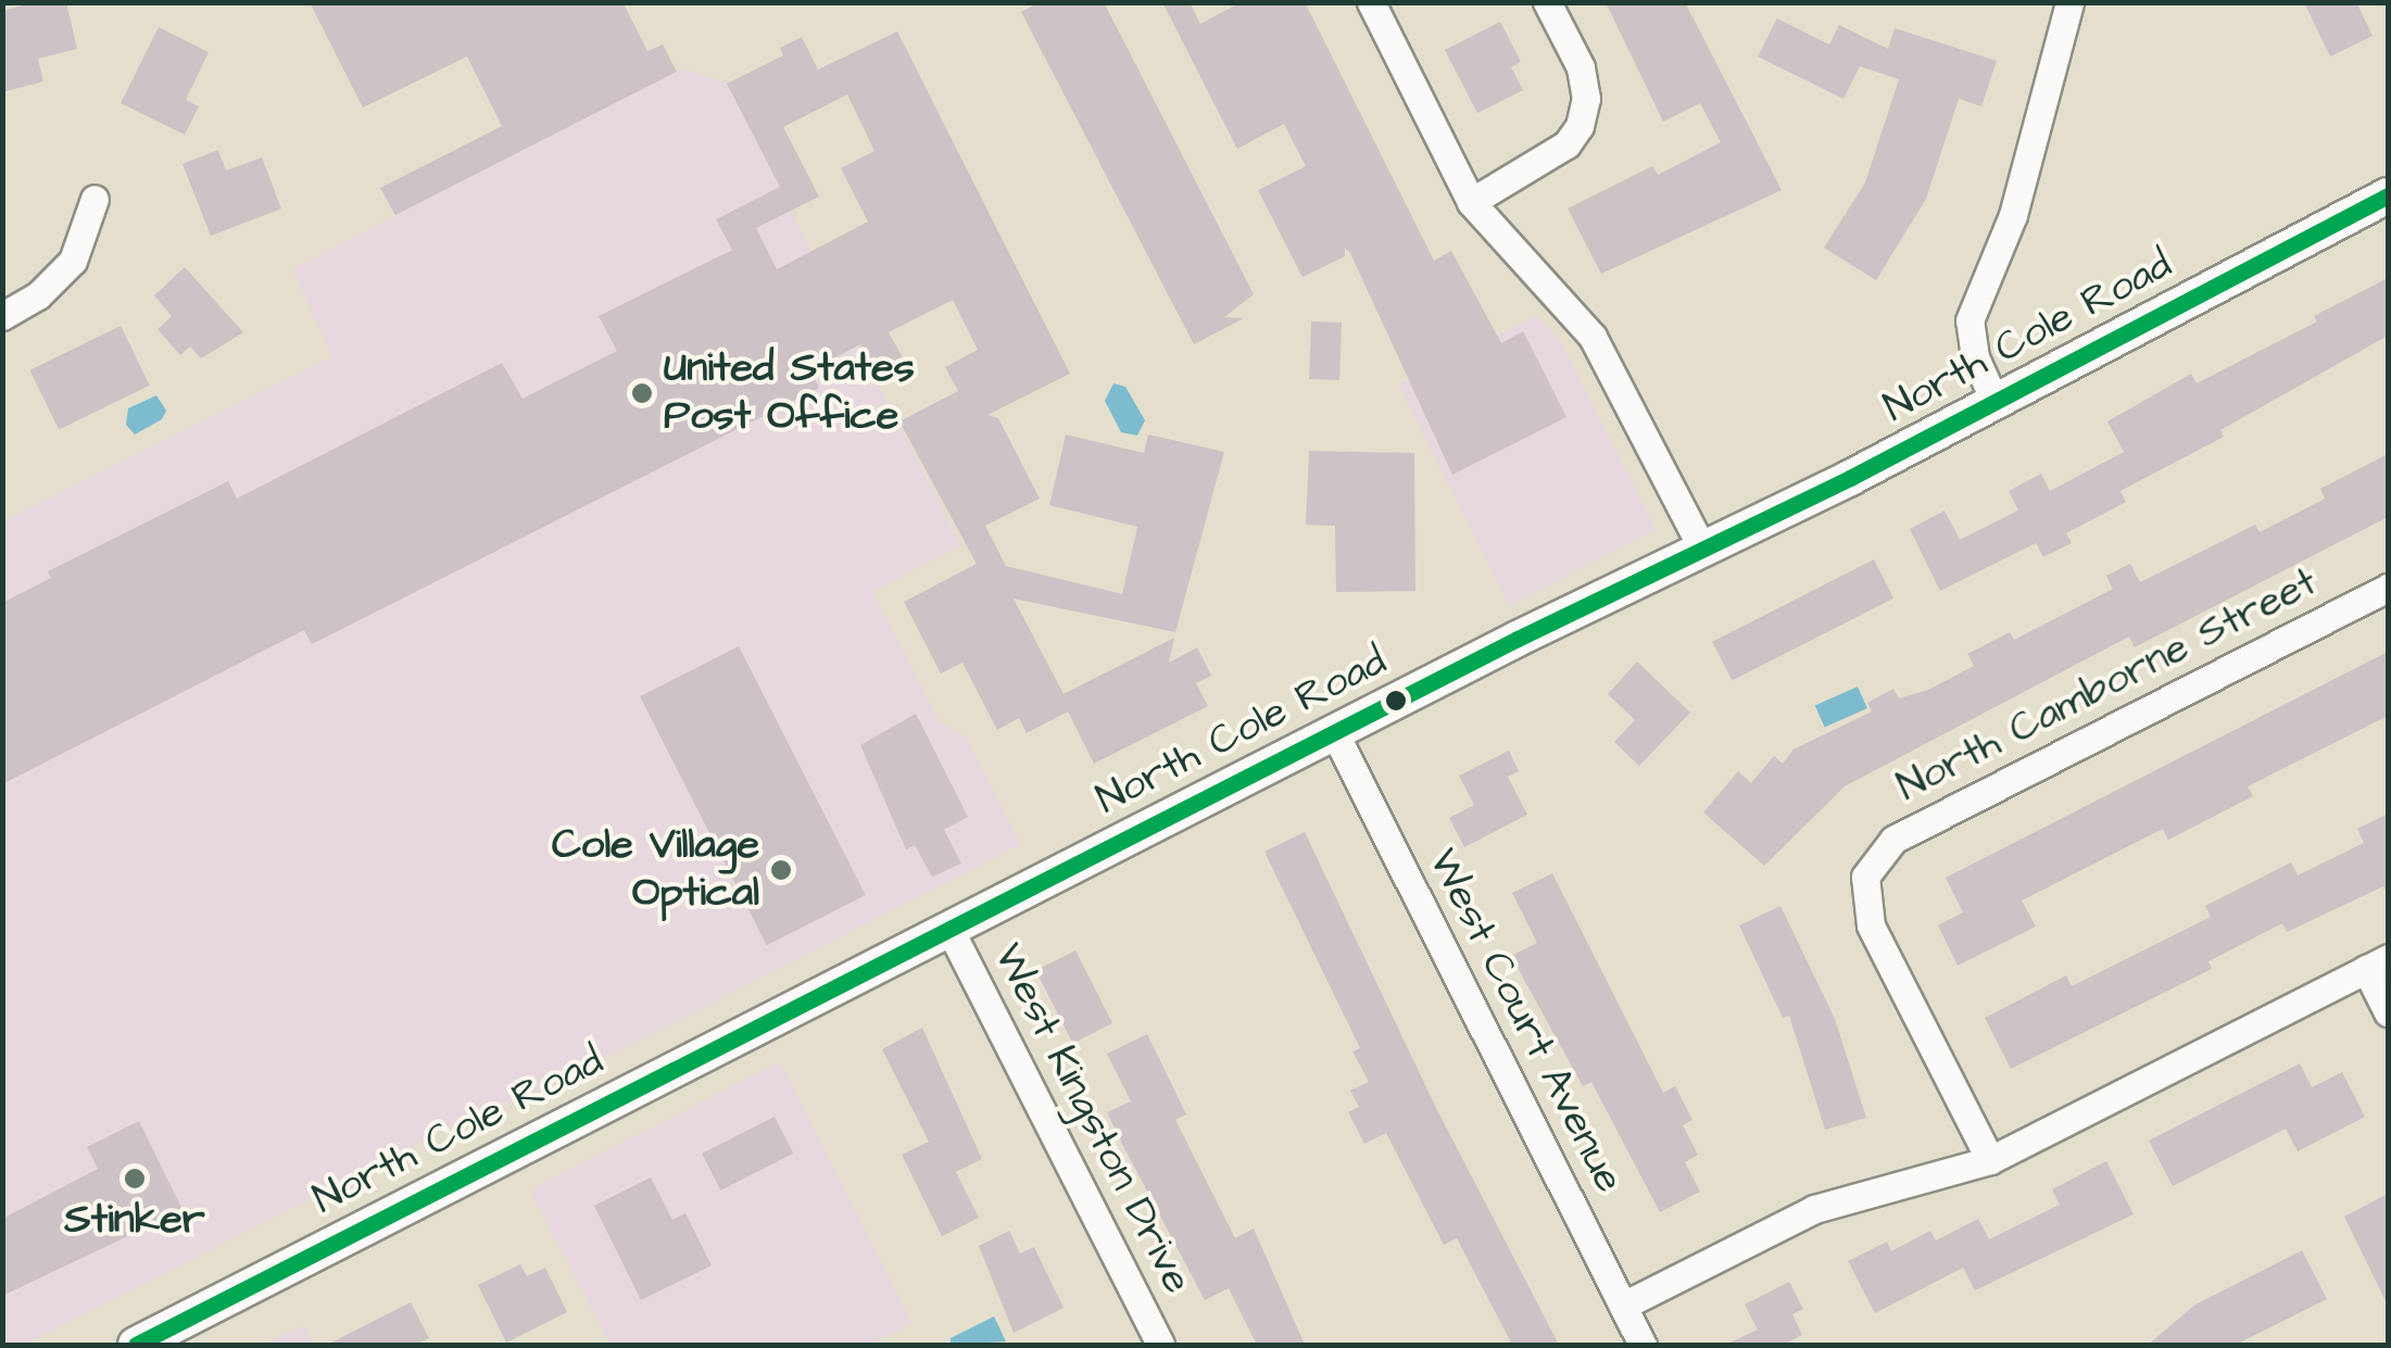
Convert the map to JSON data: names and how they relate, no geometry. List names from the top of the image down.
{
  "streets": {
    "main road": ["North Cole Road"],
    "street": ["North Camborne Street", "West Court Avenue", "West Kingston Drive"]
  },
  "crossings": [
    ["North Cole Road", "West Court Avenue"],
    ["North Cole Road", "West Kingston Drive"]
  ],
  "places": ["United States Post Office", "Cole Village Optical", "Stinker"]
}
